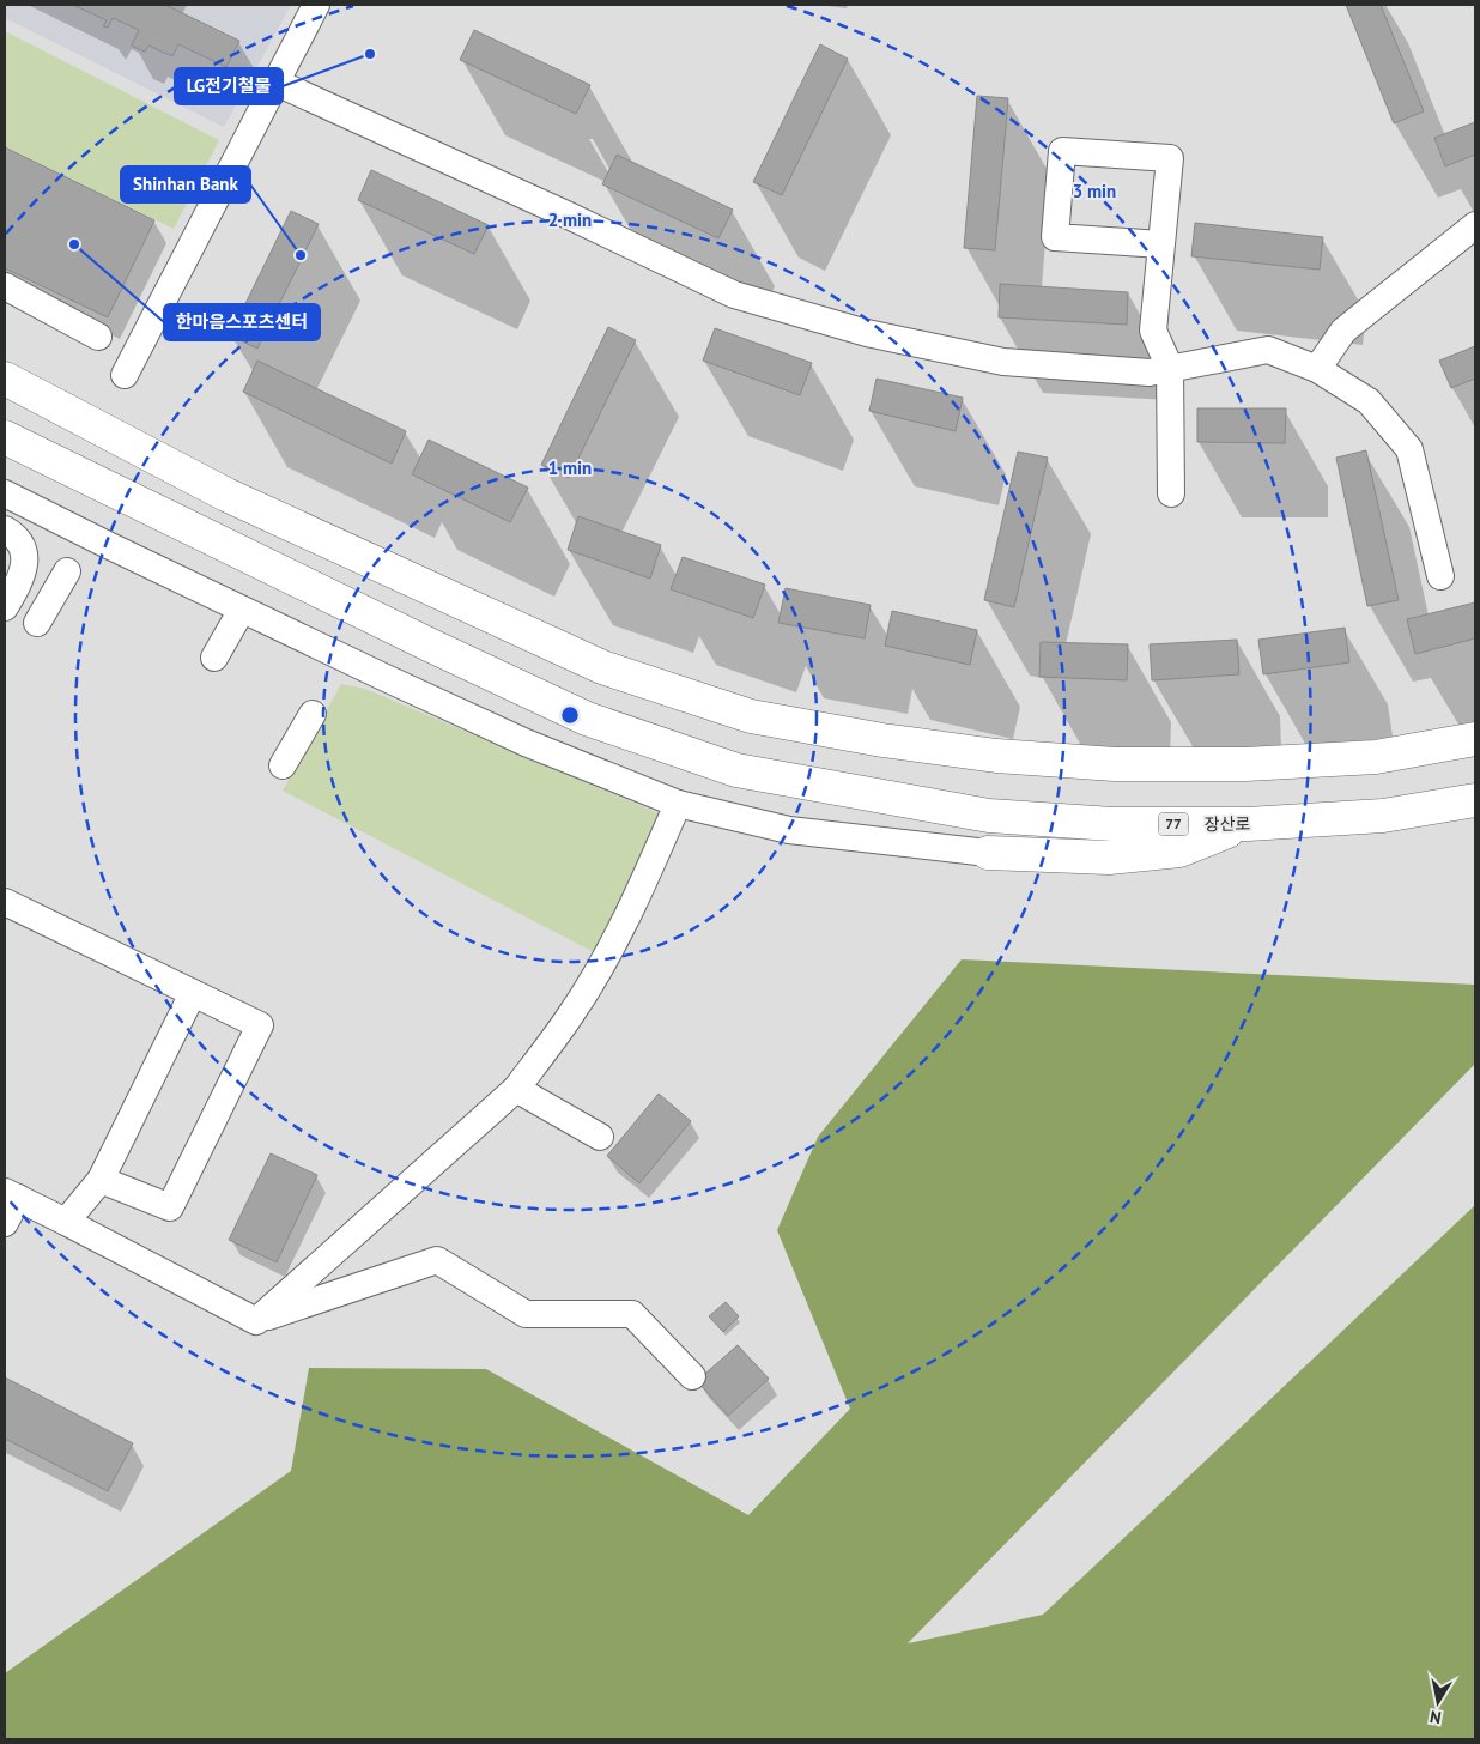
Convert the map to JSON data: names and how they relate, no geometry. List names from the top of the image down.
{
  "streets": {
    "highway": ["77", "장산로"]
  },
  "places": ["LG전기철물", "한마음스포츠센터", "Shinhan Bank"],
  "north": "bottom",
  "rings": ["3 min", "2 min", "1 min"]
}
